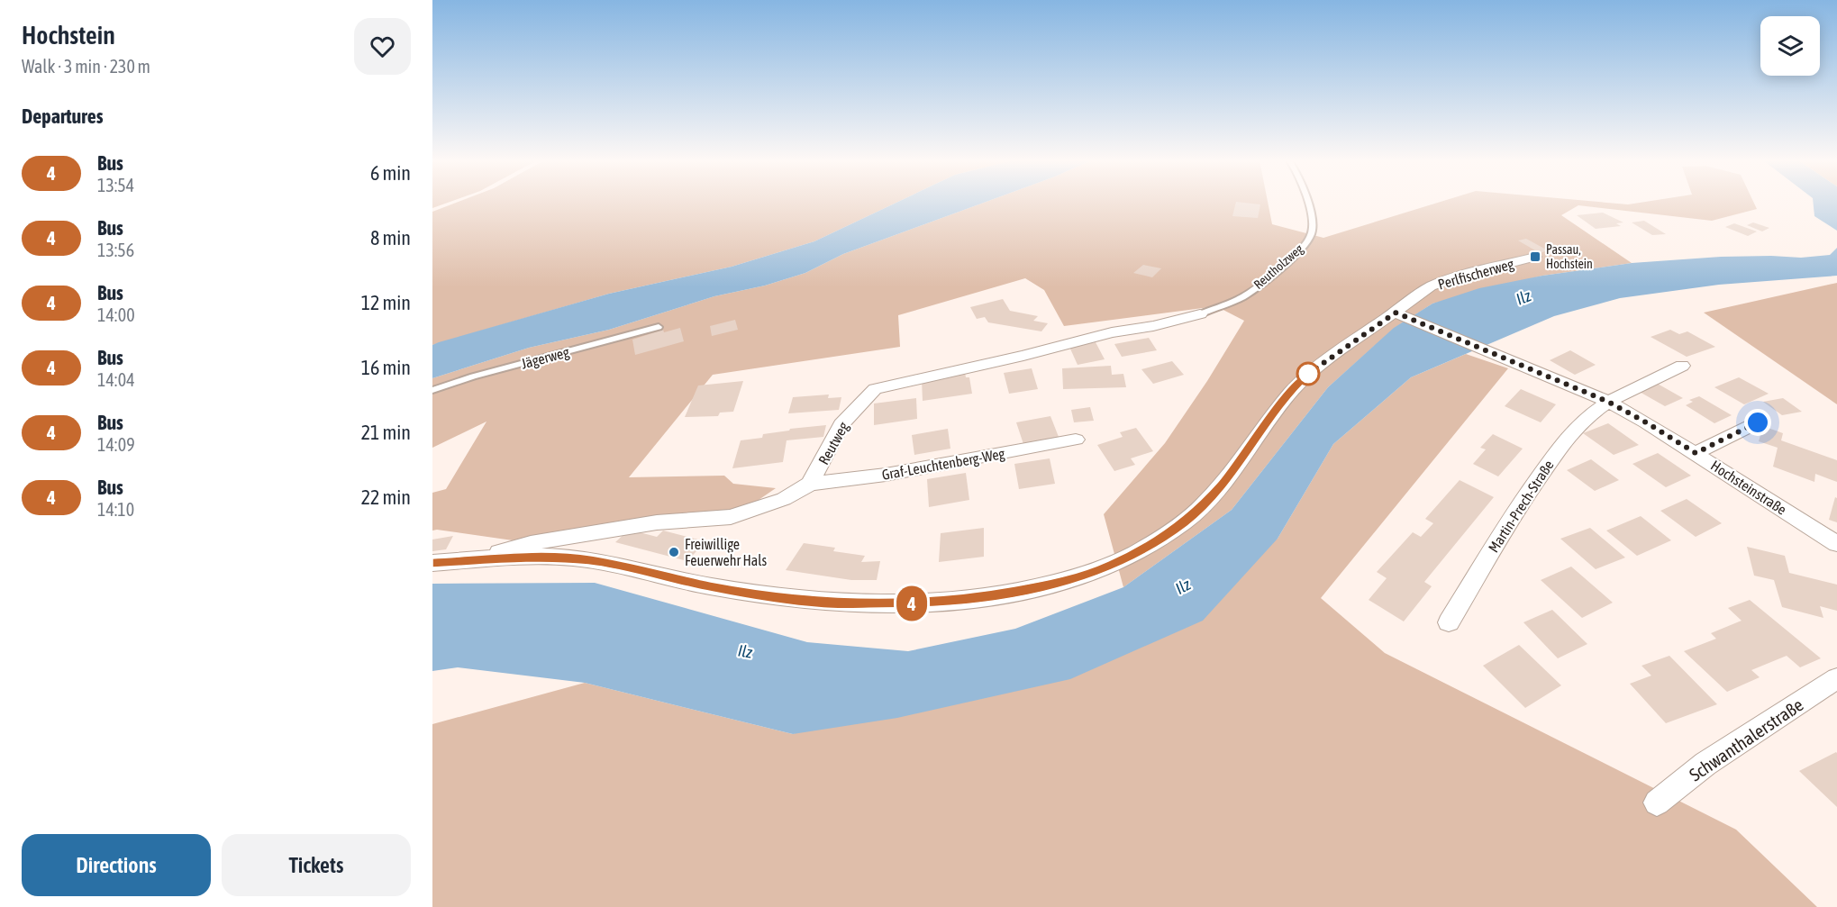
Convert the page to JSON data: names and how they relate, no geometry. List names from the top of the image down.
{
  "streets": {
    "street": [
      "Perlfischerweg",
      "Reutweg",
      "Graf-Leuchtenberg-Weg",
      "Hochsteinstraße",
      "Martin-Prech-Straße",
      "Schwanthalerstraße"
    ],
    "lane": ["Reutholzweg", "Jägerweg"]
  },
  "crossings": [
    ["Reutholzweg", "Reutweg"],
    ["Perlfischerweg", "Hochsteinstraße"],
    ["Reutweg", "Graf-Leuchtenberg-Weg"],
    ["Hochsteinstraße", "Martin-Prech-Straße"]
  ],
  "water": ["Ilz"],
  "places": {
    "transit": ["Passau, Hochstein"],
    "other": ["Freiwillige Feuerwehr Hals"]
  },
  "lines": ["bus line 4"],
  "page": {
    "heading": [
      ["Hochstein", "Walk · 3 min · 230 m"],
      "Departures"
    ],
    "on_map": "4",
    "list": [
      {
        "mark": "4",
        "name": "Bus",
        "note": "13:54",
        "value": "6 min"
      },
      {
        "mark": "4",
        "name": "Bus",
        "note": "13:56",
        "value": "8 min"
      },
      {
        "mark": "4",
        "name": "Bus",
        "note": "14:00",
        "value": "12 min"
      },
      {
        "mark": "4",
        "name": "Bus",
        "note": "14:04",
        "value": "16 min"
      },
      {
        "mark": "4",
        "name": "Bus",
        "note": "14:09",
        "value": "21 min"
      },
      {
        "mark": "4",
        "name": "Bus",
        "note": "14:10",
        "value": "22 min"
      }
    ],
    "buttons": ["Directions", "Tickets"]
  }
}
